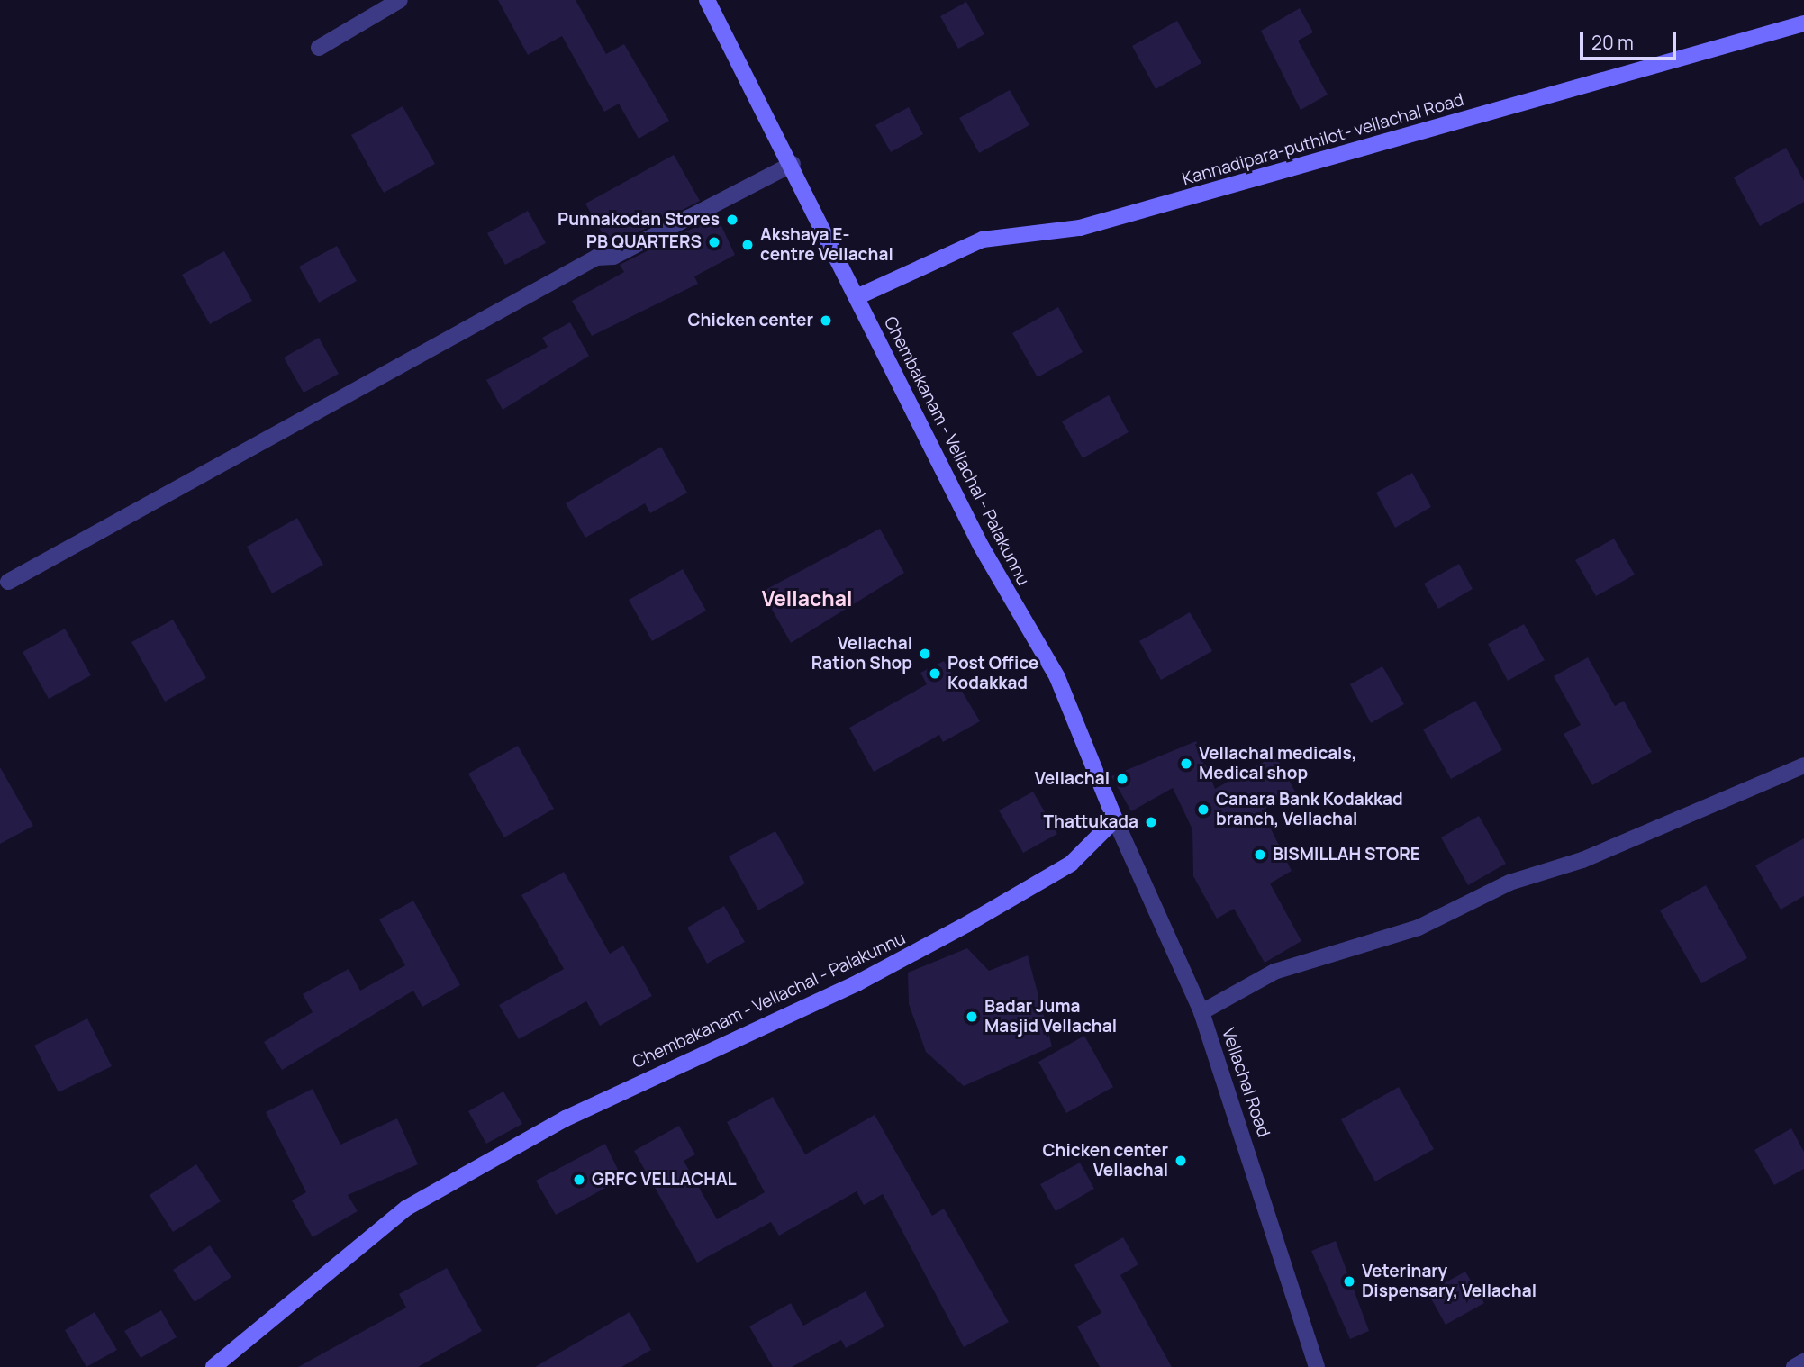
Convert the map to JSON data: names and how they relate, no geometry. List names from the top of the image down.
{
  "streets": {
    "main road": ["Kannadipara-puthilot- vellachal Road", "Chembakanam - Vellachal - Palakunnu"],
    "street": ["Vellachal Road"]
  },
  "crossings": [
    ["Kannadipara-puthilot- vellachal Road", "Chembakanam - Vellachal - Palakunnu"],
    ["Chembakanam - Vellachal - Palakunnu", "Vellachal Road"]
  ],
  "districts": ["Vellachal"],
  "places": [
    "Punnakodan Stores",
    "PB QUARTERS",
    "Akshaya E- centre Vellachal",
    "Chicken center",
    "Vellachal Ration Shop",
    "Post Office Kodakkad",
    "Vellachal medicals, Medical shop",
    "Vellachal",
    "Canara Bank Kodakkad branch, Vellachal",
    "Thattukada",
    "BISMILLAH STORE",
    "Badar Juma Masjid Vellachal",
    "Chicken center Vellachal",
    "GRFC VELLACHAL",
    "Veterinary Dispensary, Vellachal"
  ],
  "scale_bar": "20 m"
}
